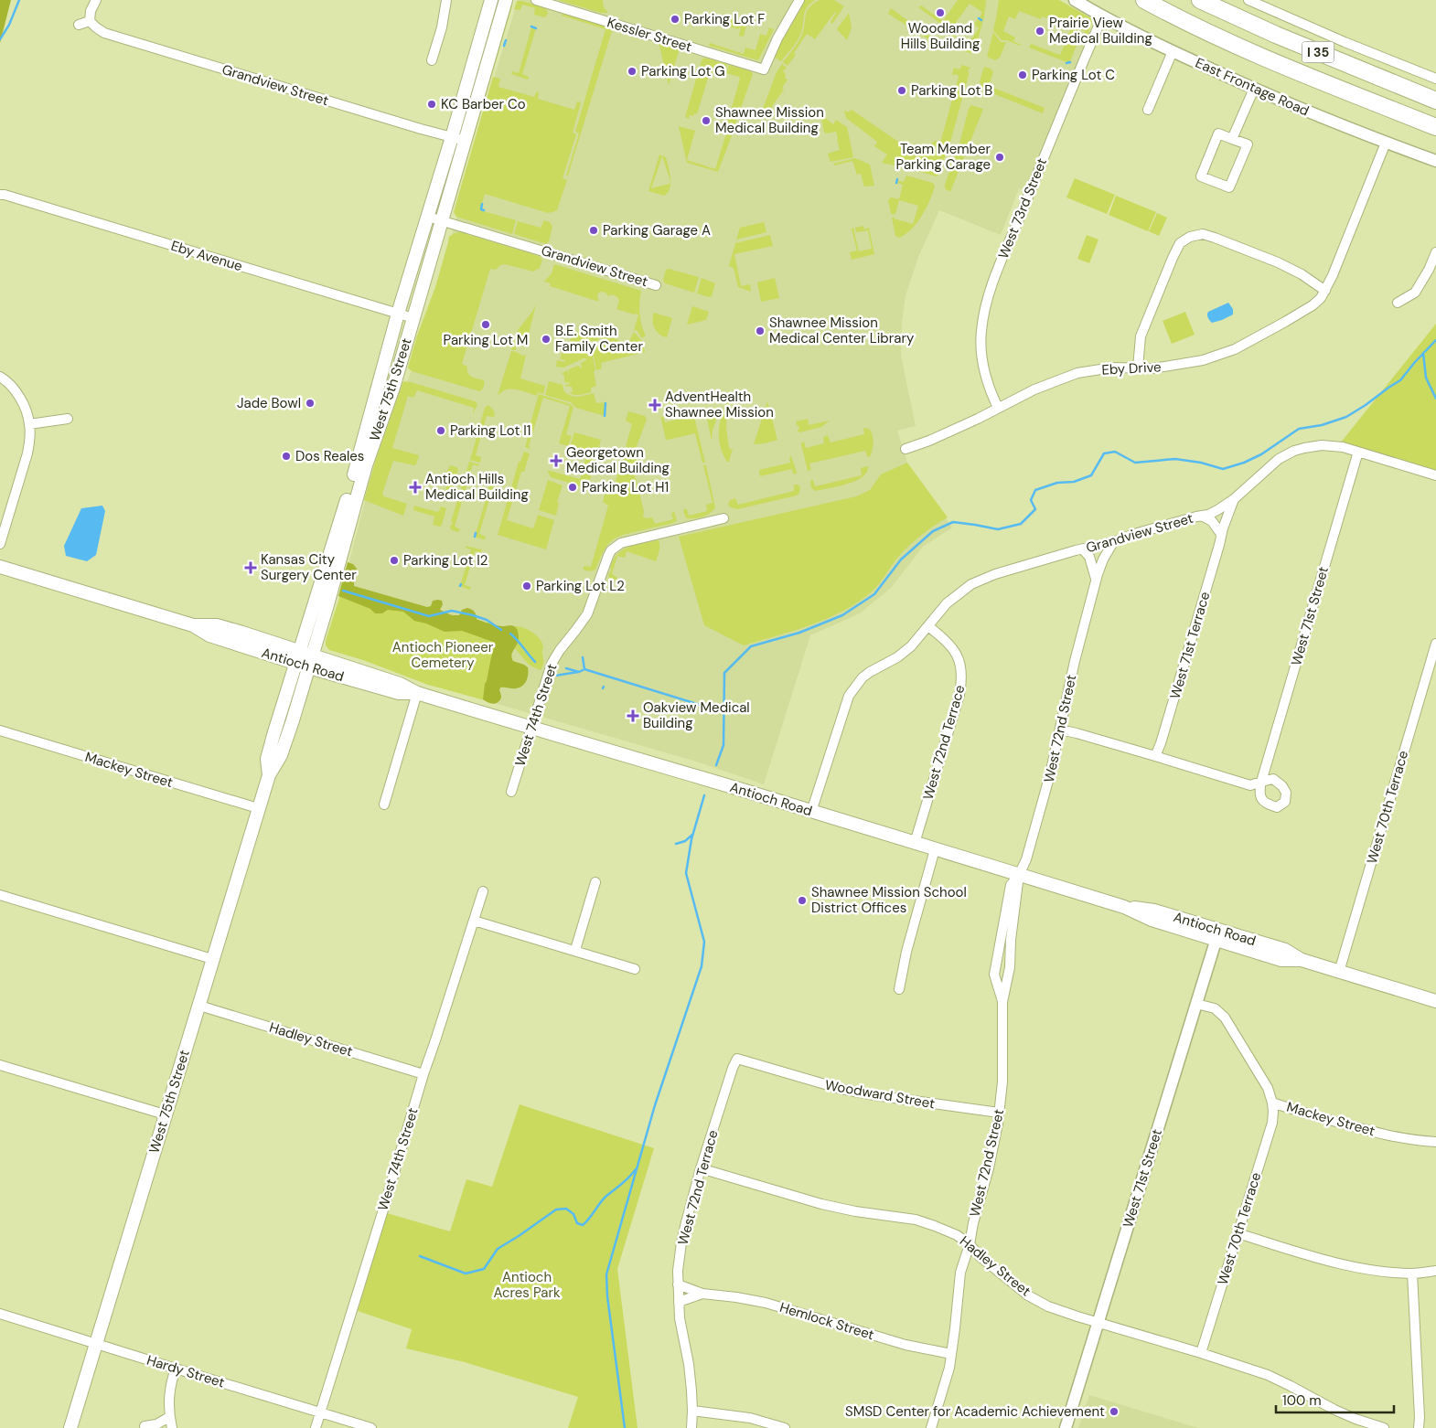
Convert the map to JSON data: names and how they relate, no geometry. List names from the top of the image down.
{
  "streets": {
    "highway": ["I 35"],
    "main road": ["West 75th Street", "Antioch Road"],
    "street": [
      "Kessler Street",
      "Grandview Street",
      "East Frontage Road",
      "West 73rd Street",
      "Eby Avenue",
      "Eby Drive",
      "West 71st Street",
      "West 71st Terrace",
      "West 74th Street",
      "West 72nd Street",
      "West 72nd Terrace",
      "Mackey Street",
      "West 70th Terrace",
      "Hadley Street",
      "Woodward Street",
      "Hemlock Street",
      "Hardy Street"
    ]
  },
  "crossings": [
    ["Grandview Street", "West 75th Street"],
    ["Grandview Street", "West 71st Street"],
    ["Grandview Street", "West 71st Terrace"],
    ["Grandview Street", "Antioch Road"],
    ["Grandview Street", "West 72nd Street"],
    ["Grandview Street", "West 72nd Terrace"],
    ["East Frontage Road", "West 73rd Street"],
    ["East Frontage Road", "Eby Drive"],
    ["West 73rd Street", "Eby Drive"],
    ["Eby Avenue", "West 75th Street"],
    ["West 75th Street", "Antioch Road"],
    ["West 75th Street", "Mackey Street"],
    ["West 75th Street", "Hadley Street"],
    ["West 75th Street", "Hardy Street"],
    ["West 71st Street", "West 71st Terrace"],
    ["West 71st Street", "Antioch Road"],
    ["West 71st Street", "Mackey Street"],
    ["West 71st Street", "Hadley Street"],
    ["Antioch Road", "West 74th Street"],
    ["Antioch Road", "West 72nd Street"],
    ["Antioch Road", "West 72nd Terrace"],
    ["Antioch Road", "West 70th Terrace"],
    ["West 74th Street", "Hadley Street"],
    ["West 74th Street", "Hardy Street"],
    ["West 72nd Street", "Hadley Street"],
    ["West 72nd Street", "Woodward Street"],
    ["West 72nd Street", "Hemlock Street"],
    ["West 72nd Terrace", "Hadley Street"],
    ["West 72nd Terrace", "Woodward Street"],
    ["West 72nd Terrace", "Hemlock Street"],
    ["Mackey Street", "West 70th Terrace"],
    ["West 70th Terrace", "Hadley Street"]
  ],
  "parks": ["Antioch Pioneer Cemetery", "Antioch Acres Park"],
  "places": {
    "other": [
      "Woodland Hills Building",
      "Parking Lot F",
      "Prairie View Medical Building",
      "Parking Lot G",
      "Parking Lot C",
      "Parking Lot B",
      "KC Barber Co",
      "Shawnee Mission Medical Building",
      "Team Member Parking Carage",
      "Parking Garage A",
      "Parking Lot M",
      "Shawnee Mission Medical Center Library",
      "B.E. Smith Family Center",
      "Jade Bowl",
      "Parking Lot I1",
      "Dos Reales",
      "Parking Lot H1",
      "Parking Lot I2",
      "Parking Lot L2",
      "Shawnee Mission School District Offices",
      "SMSD Center for Academic Achievement"
    ],
    "health": [
      "AdventHealth Shawnee Mission",
      "Georgetown Medical Building",
      "Antioch Hills Medical Building",
      "Kansas City Surgery Center",
      "Oakview Medical Building"
    ]
  },
  "scale_bar": "100 m"
}
